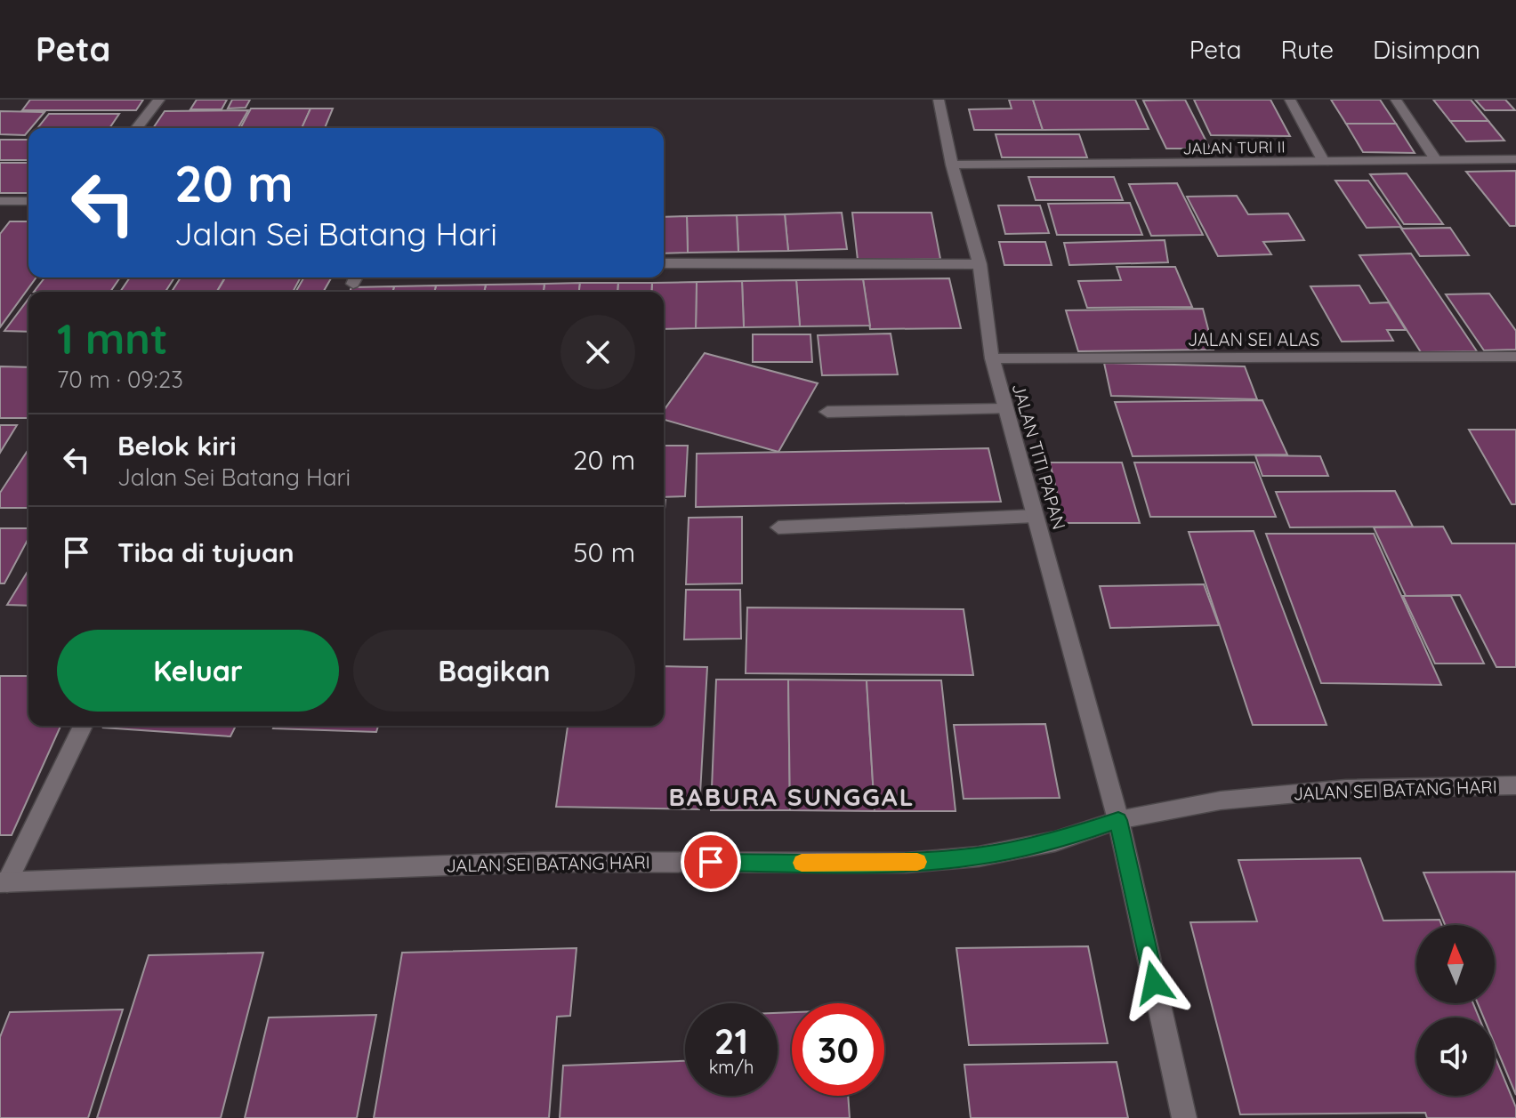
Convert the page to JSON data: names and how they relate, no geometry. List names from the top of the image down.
{
  "streets": {
    "street": [
      "JALAN TURI II",
      "JALAN SEI ALAS",
      "JALAN TITI PAPAN",
      "JALAN SEI BATANG HARI"
    ]
  },
  "crossings": [
    ["JALAN TURI II", "JALAN TITI PAPAN"],
    ["JALAN SEI ALAS", "JALAN TITI PAPAN"],
    ["JALAN TITI PAPAN", "JALAN SEI BATANG HARI"]
  ],
  "districts": ["BABURA SUNGGAL"],
  "north": "top",
  "page": {
    "header": "Peta",
    "nav": ["Peta", "Rute", "Disimpan"],
    "turn": ["20 m", "Jalan Sei Batang Hari"],
    "heading": ["1 mnt", "70 m · 09:23"],
    "list": [
      {
        "name": "Belok kiri",
        "note": "Jalan Sei Batang Hari",
        "value": "20 m"
      },
      {
        "name": "Tiba di tujuan",
        "value": "50 m"
      }
    ],
    "buttons": ["Keluar", "Bagikan"],
    "speed": "21 km/h",
    "limit": "30"
  }
}
